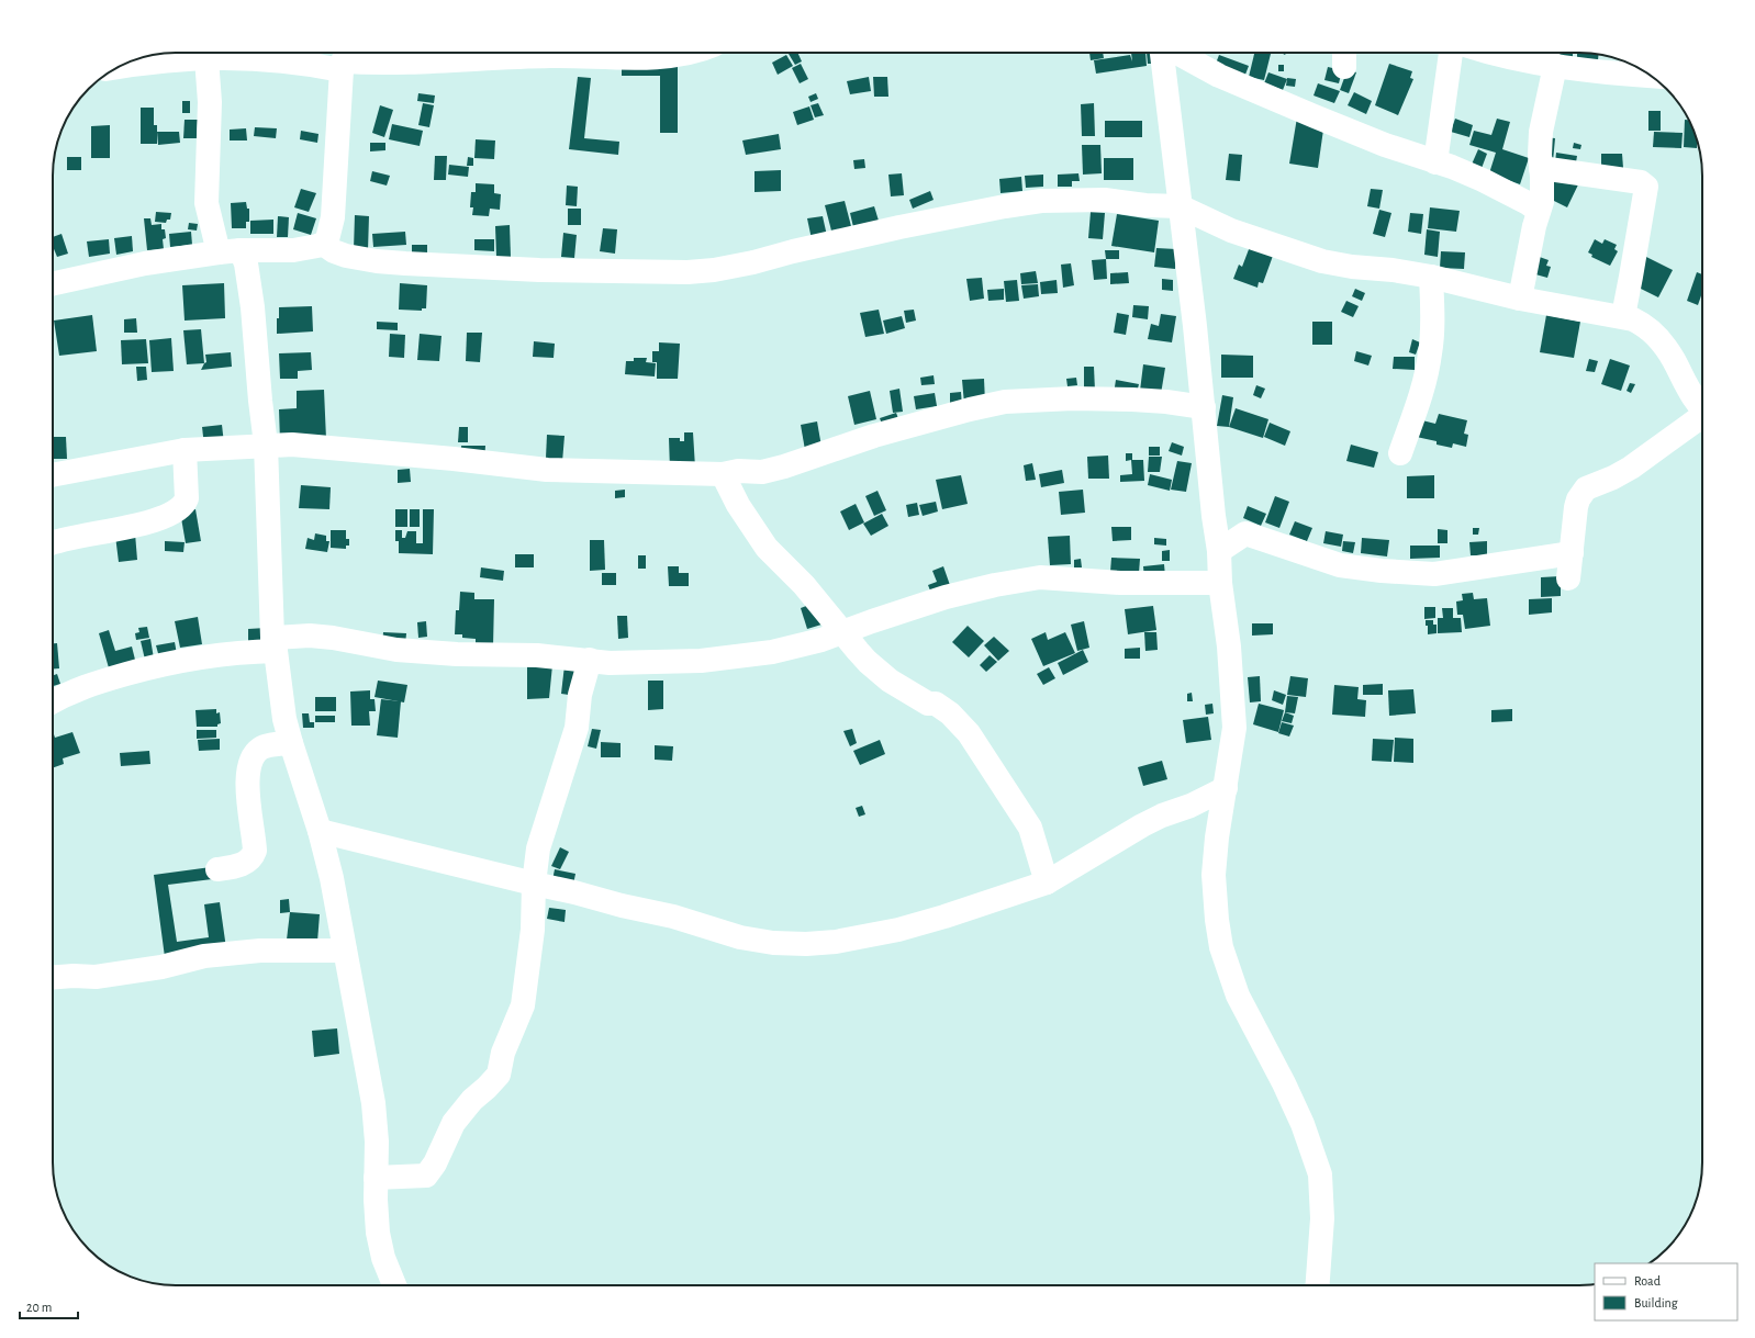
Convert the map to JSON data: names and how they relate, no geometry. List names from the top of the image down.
{
  "legend": ["Road", "Building"],
  "scale_bar": "20 m"
}
